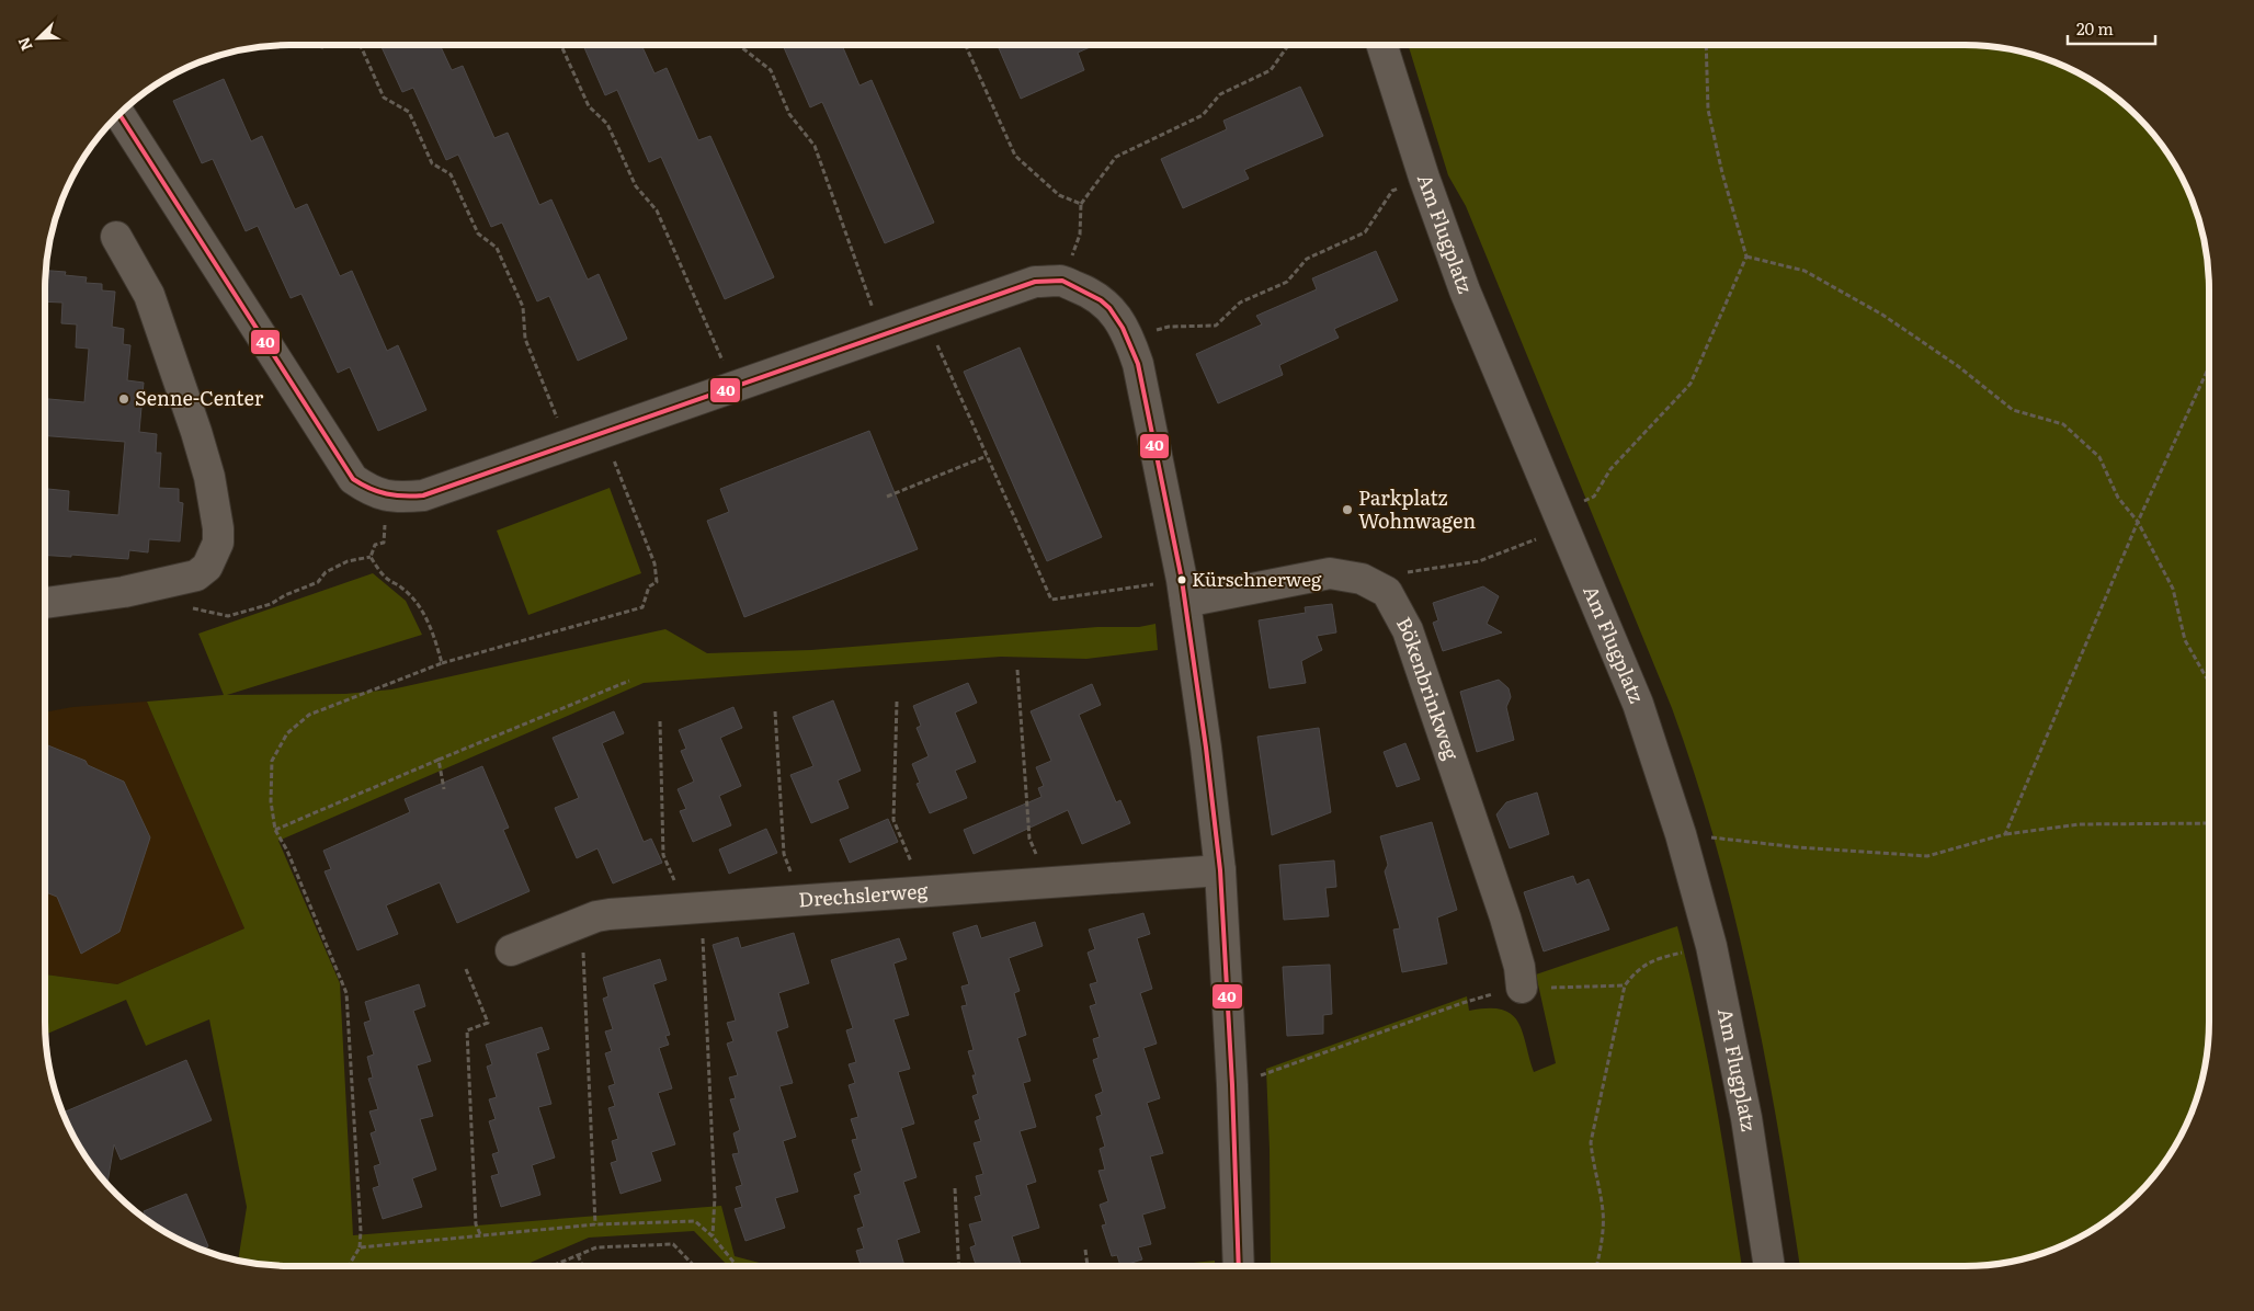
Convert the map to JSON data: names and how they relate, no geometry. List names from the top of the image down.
{
  "streets": {
    "street": ["Am Flugplatz", "Bökenbrinkweg", "Drechslerweg"]
  },
  "places": ["Senne-Center", "Parkplatz Wohnwagen", "Kürschnerweg"],
  "lines": ["transit line 40"],
  "scale_bar": "20 m",
  "north": "bottom left"
}
